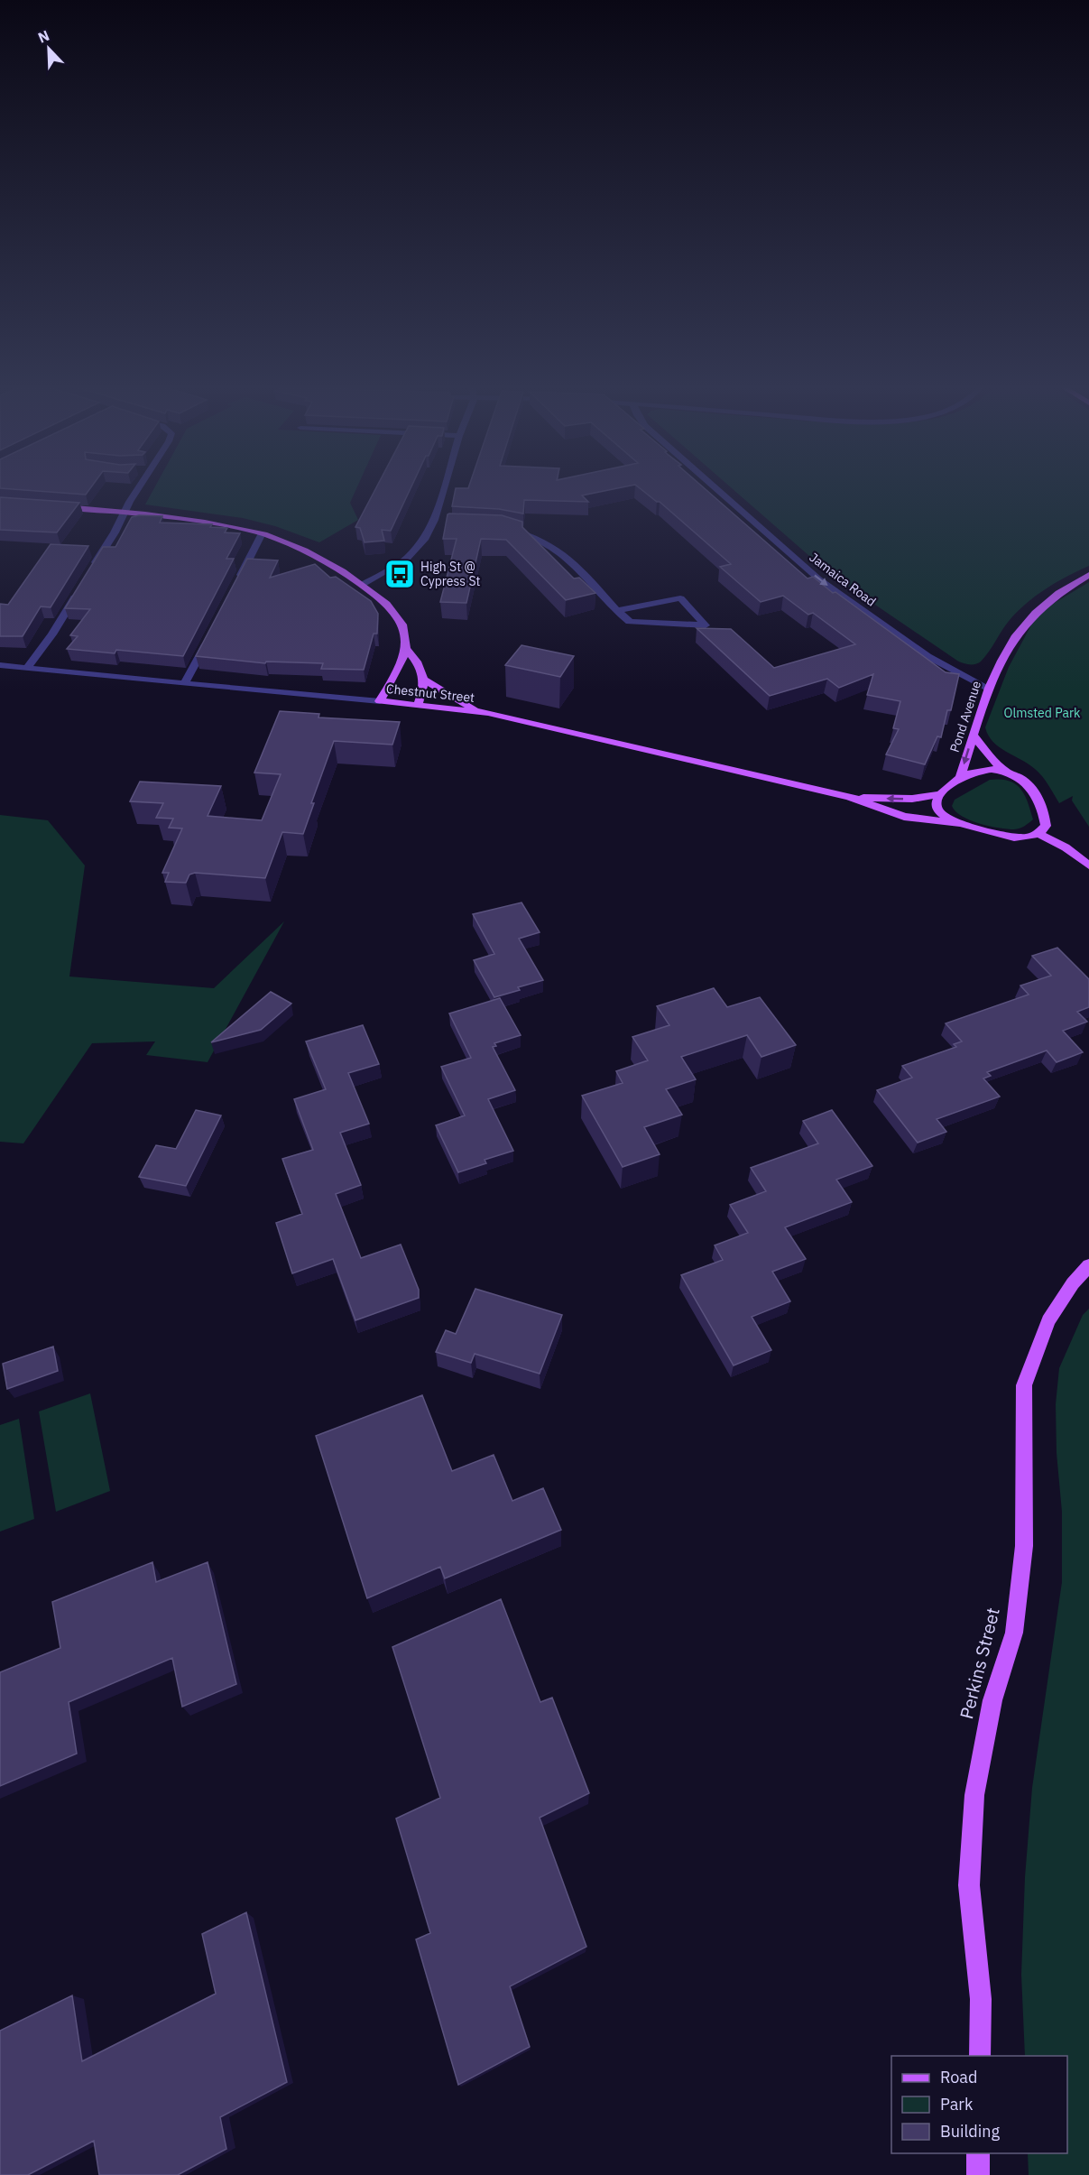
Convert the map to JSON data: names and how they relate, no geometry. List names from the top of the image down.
{
  "streets": {
    "main road": ["Chestnut Street", "Pond Avenue", "Perkins Street"],
    "street": ["Jamaica Road"]
  },
  "crossings": [
    ["Jamaica Road", "Pond Avenue"]
  ],
  "one_way": ["Jamaica Road"],
  "parks": ["Olmsted Park"],
  "places": {
    "bus stop": ["High St @ Cypress St"]
  },
  "legend": ["Road", "Park", "Building"],
  "north": "top left"
}
